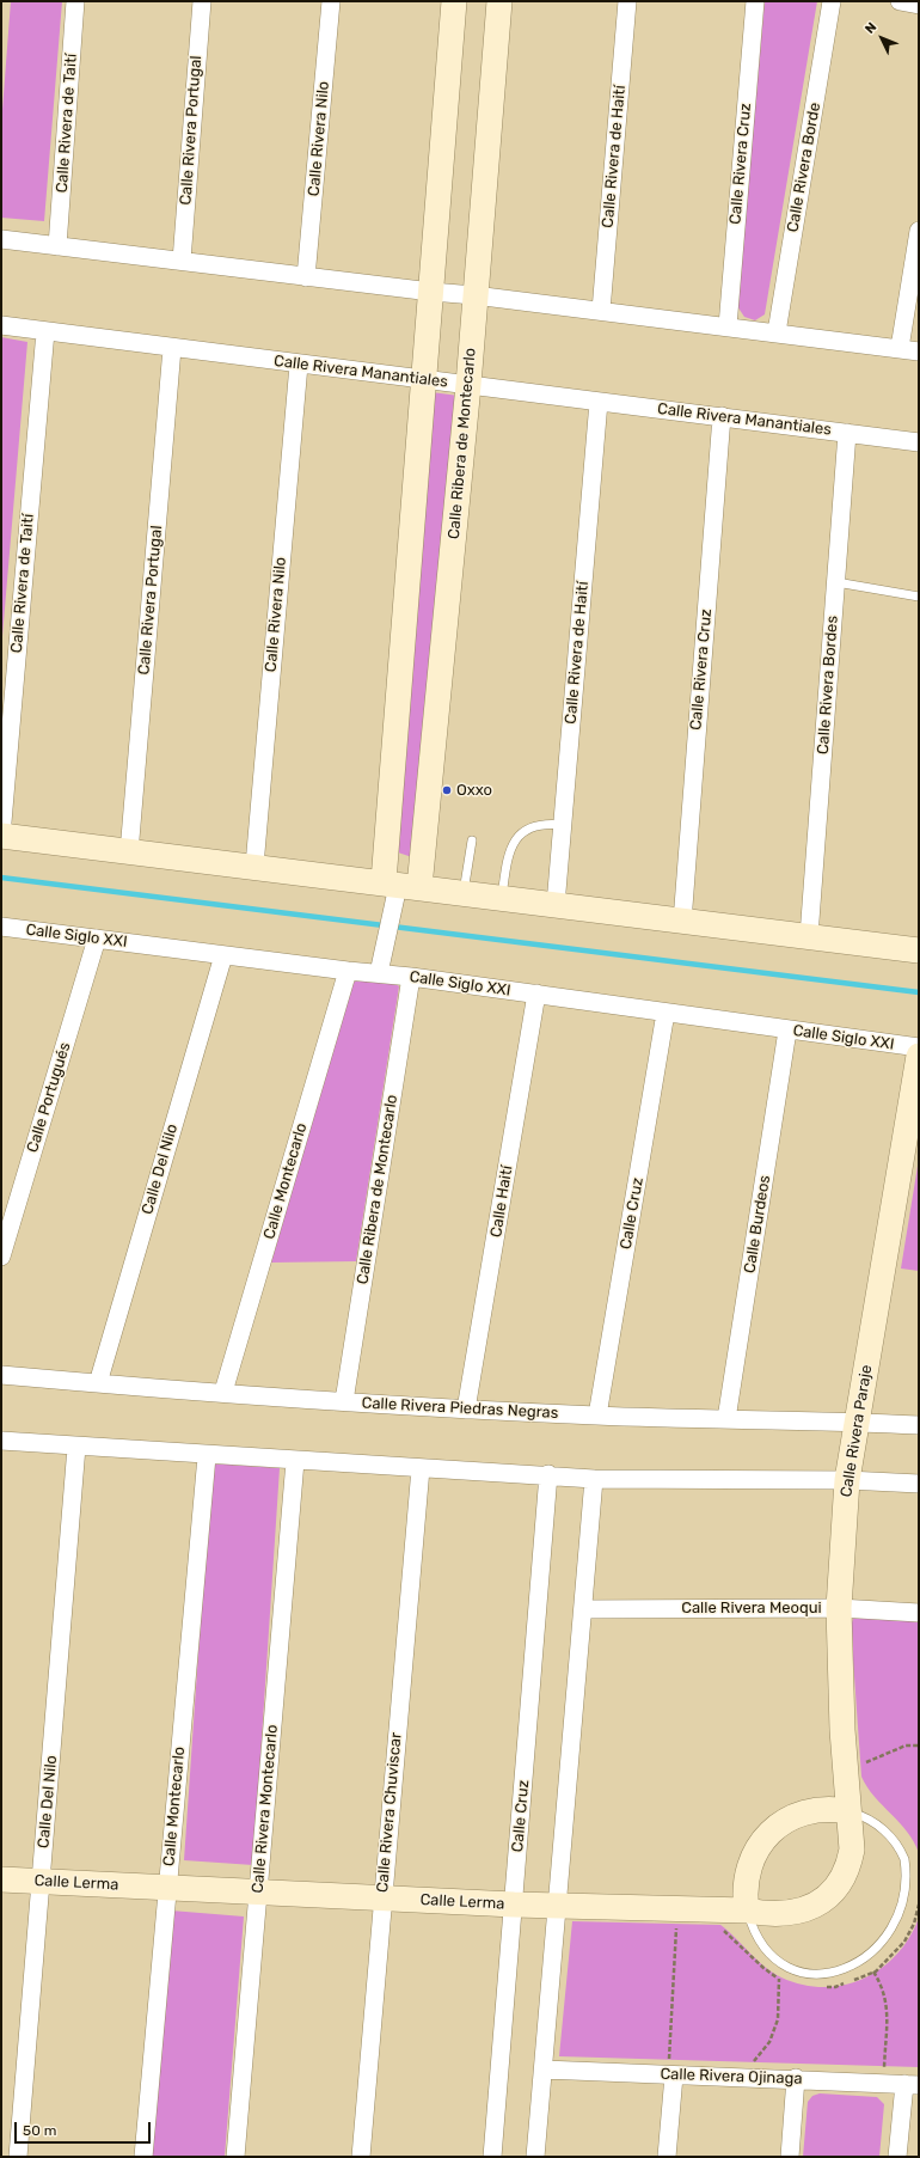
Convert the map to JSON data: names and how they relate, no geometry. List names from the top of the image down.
{
  "streets": {
    "street": [
      "Calle Rivera de Taití",
      "Calle Rivera Portugal",
      "Calle Rivera Nilo",
      "Calle Rivera de Haití",
      "Calle Rivera Cruz",
      "Calle Rivera Borde",
      "Calle Rivera Manantiales",
      "Calle Ribera de Montecarlo",
      "Calle Rivera Bordes",
      "Calle Siglo XXI",
      "Calle Portugués",
      "Calle Del Nilo",
      "Calle Montecarlo",
      "Calle Haití",
      "Calle Cruz",
      "Calle Burdeos",
      "Calle Rivera Piedras Negras",
      "Calle Rivera Paraje",
      "Calle Rivera Meoqui",
      "Calle Rivera Montecarlo",
      "Calle Rivera Chuviscar",
      "Calle Lerma",
      "Calle Rivera Ojinaga"
    ]
  },
  "crossings": [
    ["Calle Rivera de Taití", "Calle Rivera Manantiales"],
    ["Calle Rivera Portugal", "Calle Rivera Manantiales"],
    ["Calle Rivera Nilo", "Calle Rivera Manantiales"],
    ["Calle Rivera de Haití", "Calle Rivera Manantiales"],
    ["Calle Rivera Cruz", "Calle Rivera Manantiales"],
    ["Calle Rivera Manantiales", "Calle Ribera de Montecarlo"],
    ["Calle Rivera Manantiales", "Calle Rivera Bordes"],
    ["Calle Ribera de Montecarlo", "Calle Siglo XXI"],
    ["Calle Ribera de Montecarlo", "Calle Rivera Piedras Negras"],
    ["Calle Siglo XXI", "Calle Portugués"],
    ["Calle Siglo XXI", "Calle Del Nilo"],
    ["Calle Siglo XXI", "Calle Montecarlo"],
    ["Calle Siglo XXI", "Calle Haití"],
    ["Calle Siglo XXI", "Calle Cruz"],
    ["Calle Siglo XXI", "Calle Burdeos"],
    ["Calle Del Nilo", "Calle Rivera Piedras Negras"],
    ["Calle Del Nilo", "Calle Lerma"],
    ["Calle Montecarlo", "Calle Rivera Piedras Negras"],
    ["Calle Montecarlo", "Calle Lerma"],
    ["Calle Haití", "Calle Rivera Piedras Negras"],
    ["Calle Cruz", "Calle Rivera Piedras Negras"],
    ["Calle Cruz", "Calle Lerma"],
    ["Calle Burdeos", "Calle Rivera Piedras Negras"],
    ["Calle Rivera Piedras Negras", "Calle Rivera Paraje"],
    ["Calle Rivera Paraje", "Calle Rivera Meoqui"],
    ["Calle Rivera Paraje", "Calle Lerma"],
    ["Calle Rivera Montecarlo", "Calle Lerma"],
    ["Calle Rivera Chuviscar", "Calle Lerma"]
  ],
  "places": ["Oxxo"],
  "scale_bar": "50 m",
  "north": "top left"
}
